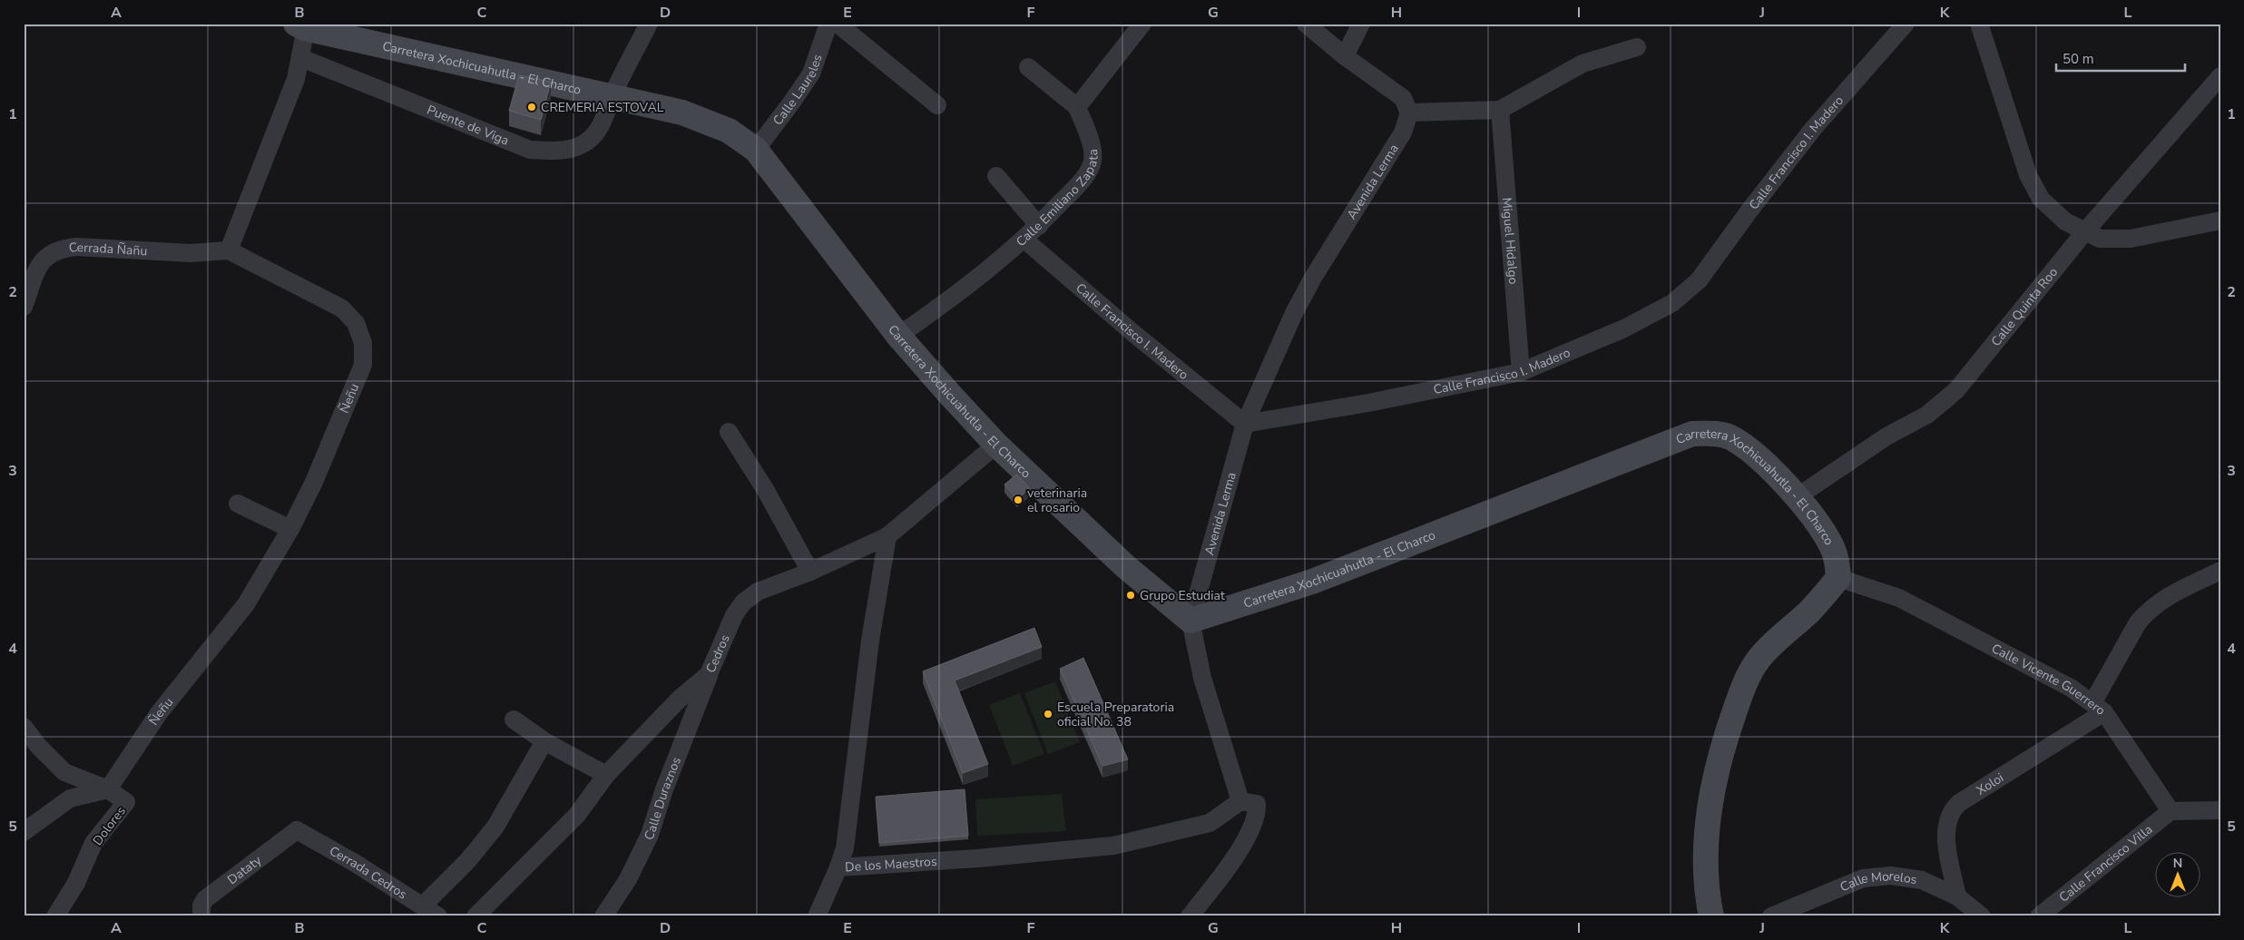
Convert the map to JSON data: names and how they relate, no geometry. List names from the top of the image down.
{
  "streets": {
    "main road": ["Carretera Xochicuahutla - El Charco"],
    "street": [
      "Calle Laureles",
      "Puente de Viga",
      "Calle Francisco I. Madero",
      "Avenida Lerma",
      "Calle Emiliano Zapata",
      "Miguel Hidalgo",
      "Cerrada Ñañu",
      "Calle Quinta Roo",
      "Ñeñu",
      "Cedros",
      "Calle Vicente Guerrero",
      "Xoloi",
      "Calle Duraznos",
      "Dolores",
      "De los Maestros",
      "Calle Francisco Villa",
      "Dataty",
      "Cerrada Cedros",
      "Calle Morelos"
    ]
  },
  "crossings": [
    ["Carretera Xochicuahutla - El Charco", "Calle Laureles"],
    ["Carretera Xochicuahutla - El Charco", "Puente de Viga"],
    ["Carretera Xochicuahutla - El Charco", "Avenida Lerma"],
    ["Carretera Xochicuahutla - El Charco", "Calle Emiliano Zapata"],
    ["Carretera Xochicuahutla - El Charco", "Calle Quinta Roo"],
    ["Carretera Xochicuahutla - El Charco", "Cedros"],
    ["Carretera Xochicuahutla - El Charco", "Calle Vicente Guerrero"],
    ["Calle Francisco I. Madero", "Avenida Lerma"],
    ["Calle Francisco I. Madero", "Calle Emiliano Zapata"],
    ["Calle Francisco I. Madero", "Miguel Hidalgo"],
    ["Avenida Lerma", "De los Maestros"],
    ["Cerrada Ñañu", "Ñeñu"],
    ["Ñeñu", "Dolores"],
    ["Cedros", "Calle Duraznos"],
    ["Cedros", "De los Maestros"],
    ["Calle Vicente Guerrero", "Xoloi"],
    ["Calle Vicente Guerrero", "Calle Francisco Villa"],
    ["Xoloi", "Calle Morelos"],
    ["Dataty", "Cerrada Cedros"]
  ],
  "places": [
    "CREMERIA ESTOVAL",
    "veterinaria el rosario",
    "Grupo Estudiat",
    "Escuela Preparatoria oficial No. 38"
  ],
  "scale_bar": "50 m",
  "north": "top",
  "grid": {
    "columns": [
      "A",
      "B",
      "C",
      "D",
      "E",
      "F",
      "G",
      "H",
      "I",
      "J",
      "K",
      "L"
    ],
    "rows": [
      "1",
      "2",
      "3",
      "4",
      "5"
    ]
  }
}
